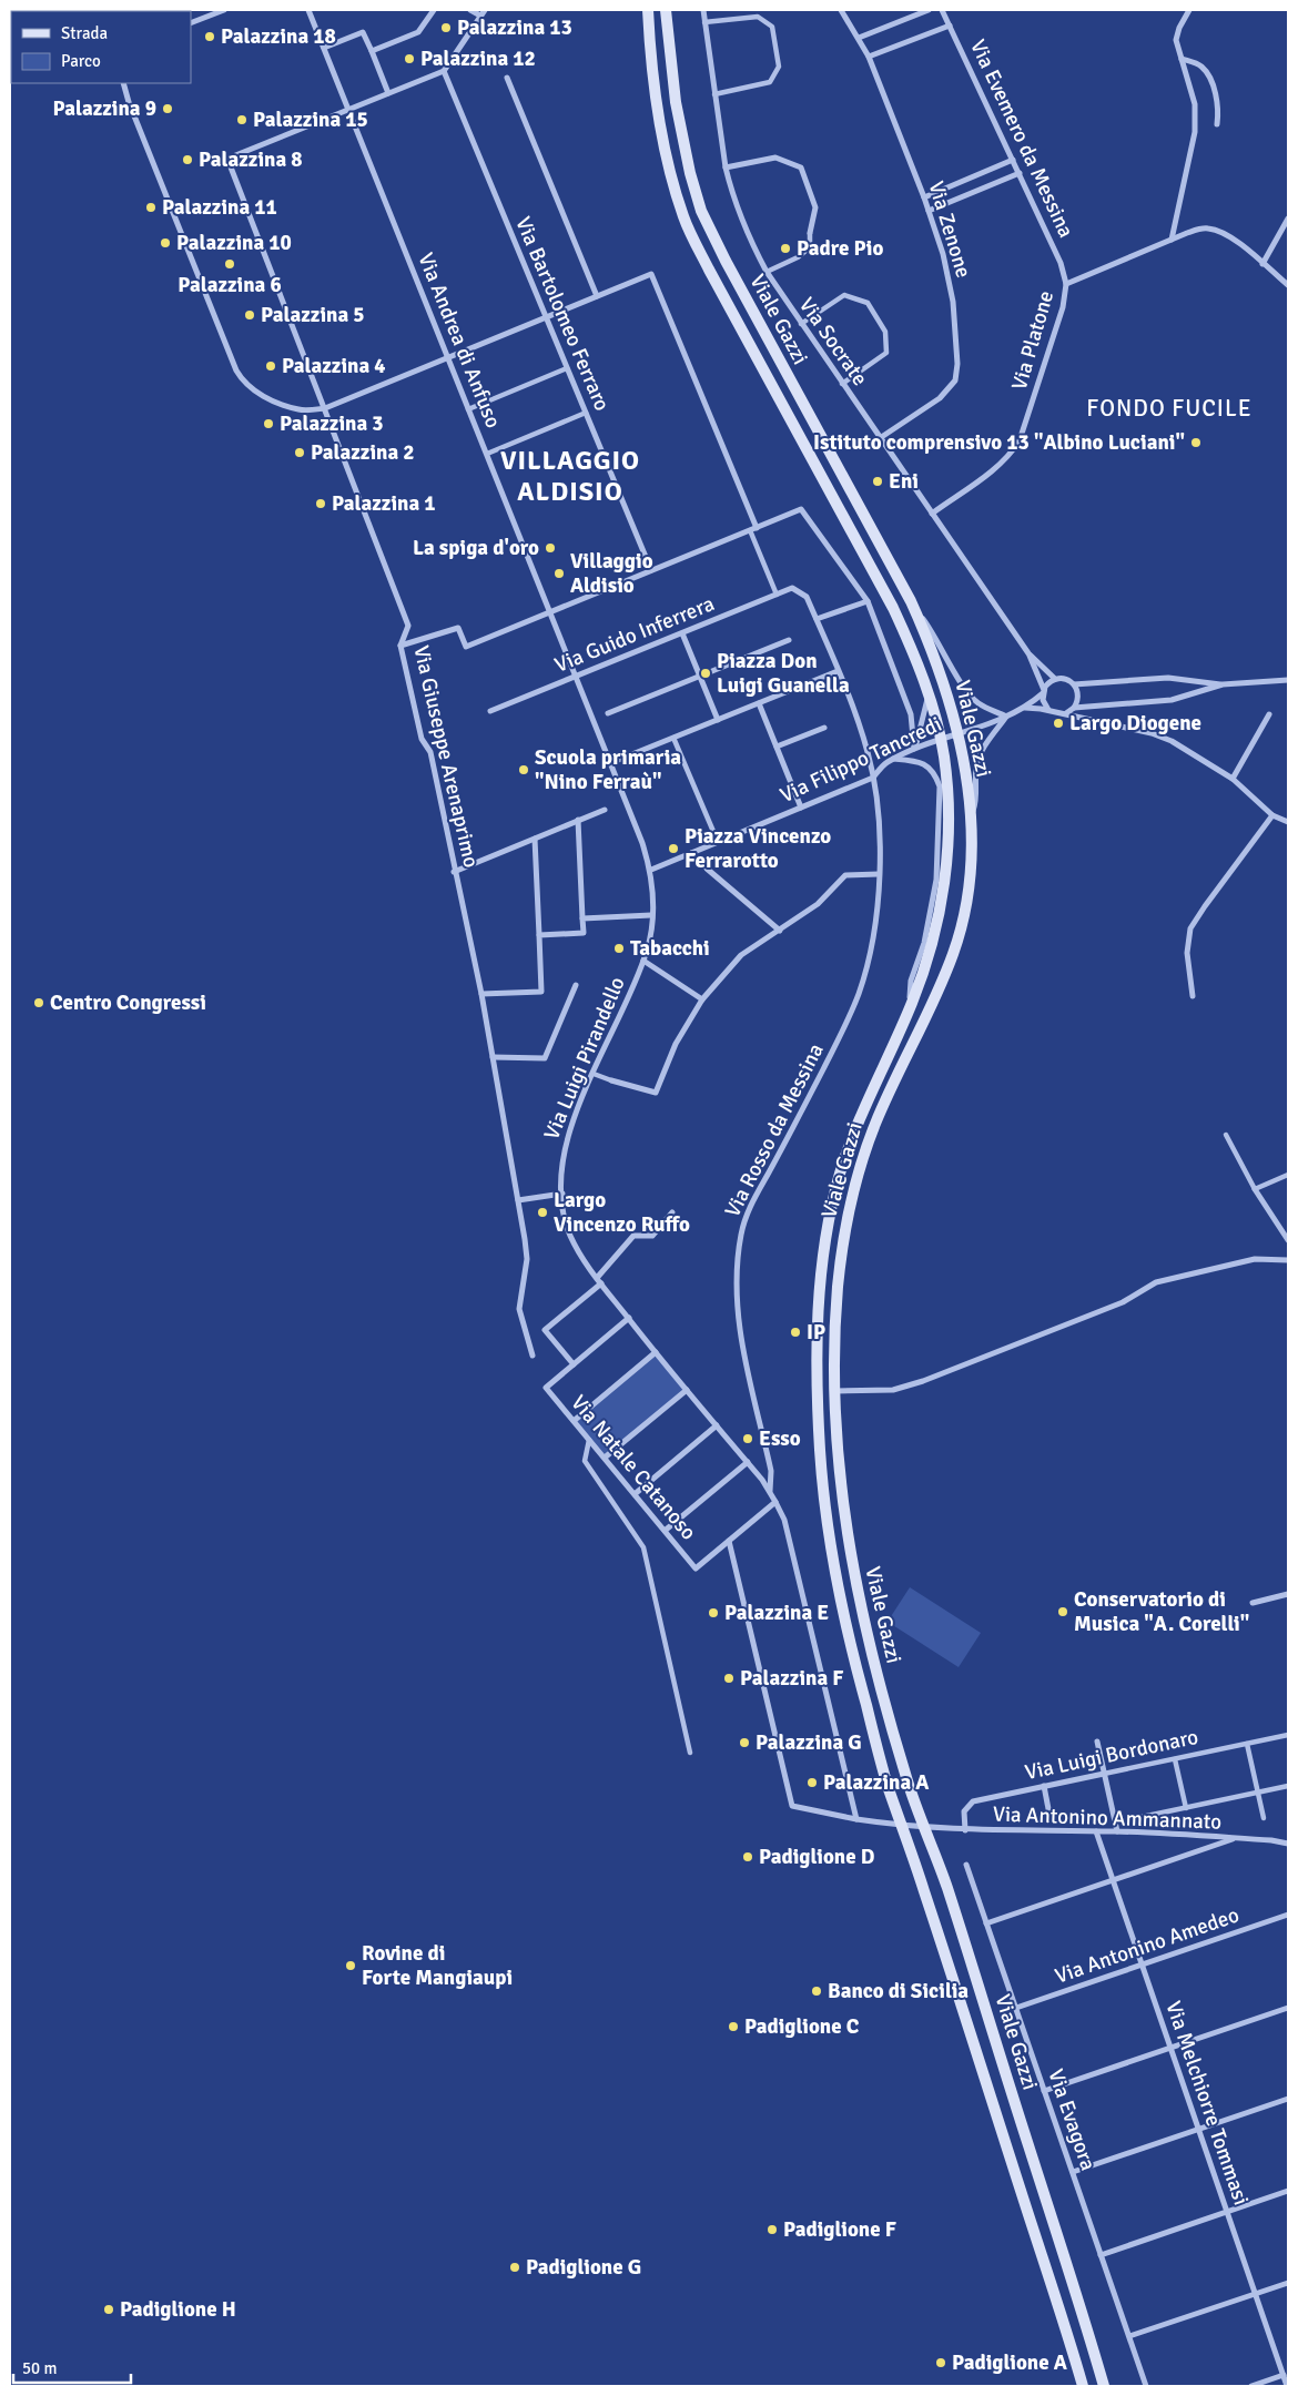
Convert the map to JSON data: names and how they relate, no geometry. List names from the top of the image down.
{
  "streets": {
    "main road": ["Viale Gazzi"],
    "street": [
      "Via Evemero da Messina",
      "Via Zenone",
      "Via Bartolomeo Ferraro",
      "Via Andrea di Anfuso",
      "Via Platone",
      "Via Socrate",
      "Via Guido Inferrera",
      "Via Giuseppe Arenaprimo",
      "Via Filippo Tancredi",
      "Via Luigi Pirandello",
      "Via Rosso da Messina",
      "Via Natale Catanoso",
      "Via Luigi Bordonaro",
      "Via Antonino Ammannato",
      "Via Antonino Amedeo",
      "Via Melchiorre Tommasi",
      "Via Evagora"
    ]
  },
  "crossings": [
    ["Via Evemero da Messina", "Via Platone"],
    ["Via Zenone", "Via Socrate"],
    ["Viale Gazzi", "Via Filippo Tancredi"],
    ["Viale Gazzi", "Via Antonino Ammannato"],
    ["Via Andrea di Anfuso", "Via Guido Inferrera"],
    ["Via Andrea di Anfuso", "Via Giuseppe Arenaprimo"],
    ["Via Andrea di Anfuso", "Via Filippo Tancredi"],
    ["Via Andrea di Anfuso", "Via Luigi Pirandello"],
    ["Via Platone", "Via Socrate"],
    ["Via Guido Inferrera", "Via Rosso da Messina"],
    ["Via Filippo Tancredi", "Via Luigi Pirandello"],
    ["Via Filippo Tancredi", "Via Rosso da Messina"],
    ["Via Luigi Pirandello", "Via Rosso da Messina"],
    ["Via Luigi Bordonaro", "Via Antonino Ammannato"],
    ["Via Antonino Ammannato", "Via Melchiorre Tommasi"],
    ["Via Antonino Amedeo", "Via Melchiorre Tommasi"],
    ["Via Antonino Amedeo", "Via Evagora"]
  ],
  "districts": ["FONDO FUCILE", "VILLAGGIO ALDISIO"],
  "places": [
    "Palazzina 13",
    "Palazzina 18",
    "Palazzina 12",
    "Palazzina 9",
    "Palazzina 15",
    "Palazzina 8",
    "Palazzina 11",
    "Palazzina 10",
    "Padre Pio",
    "Palazzina 6",
    "Palazzina 5",
    "Palazzina 4",
    "Palazzina 3",
    "Istituto comprensivo 13 \"Albino Luciani\"",
    "Palazzina 2",
    "Eni",
    "Palazzina 1",
    "La spiga d'oro",
    "Villaggio Aldisio",
    "Piazza Don Luigi Guanella",
    "Largo Diogene",
    "Scuola primaria \"Nino Ferraù\"",
    "Piazza Vincenzo Ferrarotto",
    "Tabacchi",
    "Centro Congressi",
    "Largo Vincenzo Ruffo",
    "IP",
    "Esso",
    "Conservatorio di Musica \"A. Corelli\"",
    "Palazzina E",
    "Palazzina F",
    "Palazzina G",
    "Palazzina A",
    "Padiglione D",
    "Rovine di Forte Mangiaupi",
    "Banco di Sicilia",
    "Padiglione C",
    "Padiglione F",
    "Padiglione G",
    "Padiglione H",
    "Padiglione A"
  ],
  "legend": ["Strada", "Parco"],
  "scale_bar": "50 m"
}
